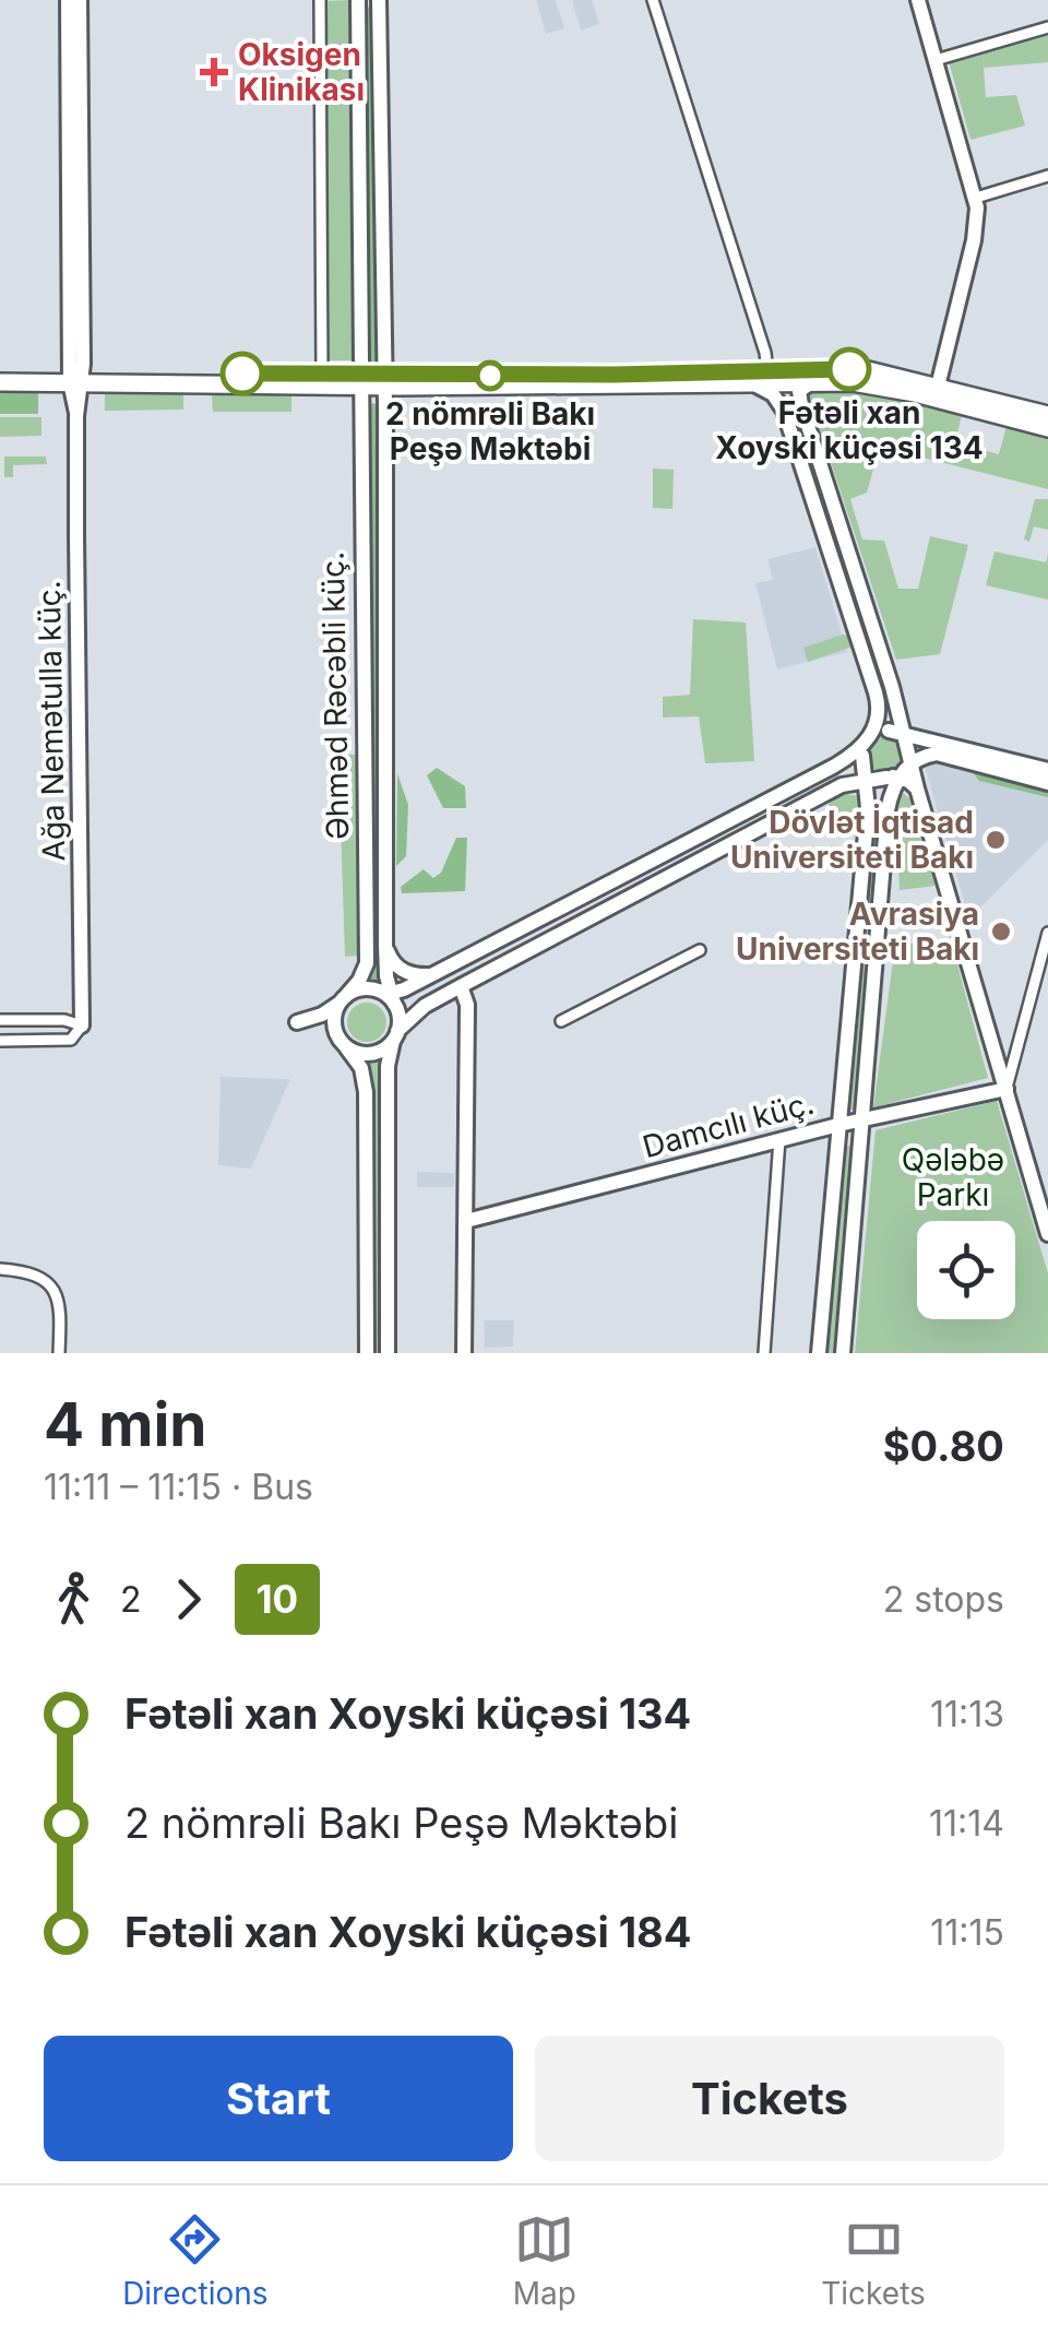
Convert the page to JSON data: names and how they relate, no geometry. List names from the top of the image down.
{
  "streets": {
    "main road": ["Əhməd Rəcəbli küç.", "Ağa Nemətulla küç.", "Damcılı küç."]
  },
  "parks": ["Qələbə Parkı"],
  "places": {
    "health": ["Oksigen Klinikası"],
    "other": [
      "Fətəli xan Xoyski küçəsi 134",
      "2 nömrəli Bakı Peşə Məktəbi",
      "Dövlət İqtisad Universiteti Bakı",
      "Avrasiya Universiteti Bakı"
    ]
  },
  "lines": ["bus line 10"],
  "page": {
    "heading": ["4 min", "11:11 – 11:15 · Bus", "$0.80"],
    "legs": ["2", "10", "2 stops"],
    "list": [
      {
        "name": "Fətəli xan Xoyski küçəsi 134",
        "value": "11:13"
      },
      {
        "name": "2 nömrəli Bakı Peşə Məktəbi",
        "value": "11:14"
      },
      {
        "name": "Fətəli xan Xoyski küçəsi 184",
        "value": "11:15"
      }
    ],
    "buttons": ["Start", "Tickets"],
    "tabs": ["Directions", "Map", "Tickets"]
  }
}
